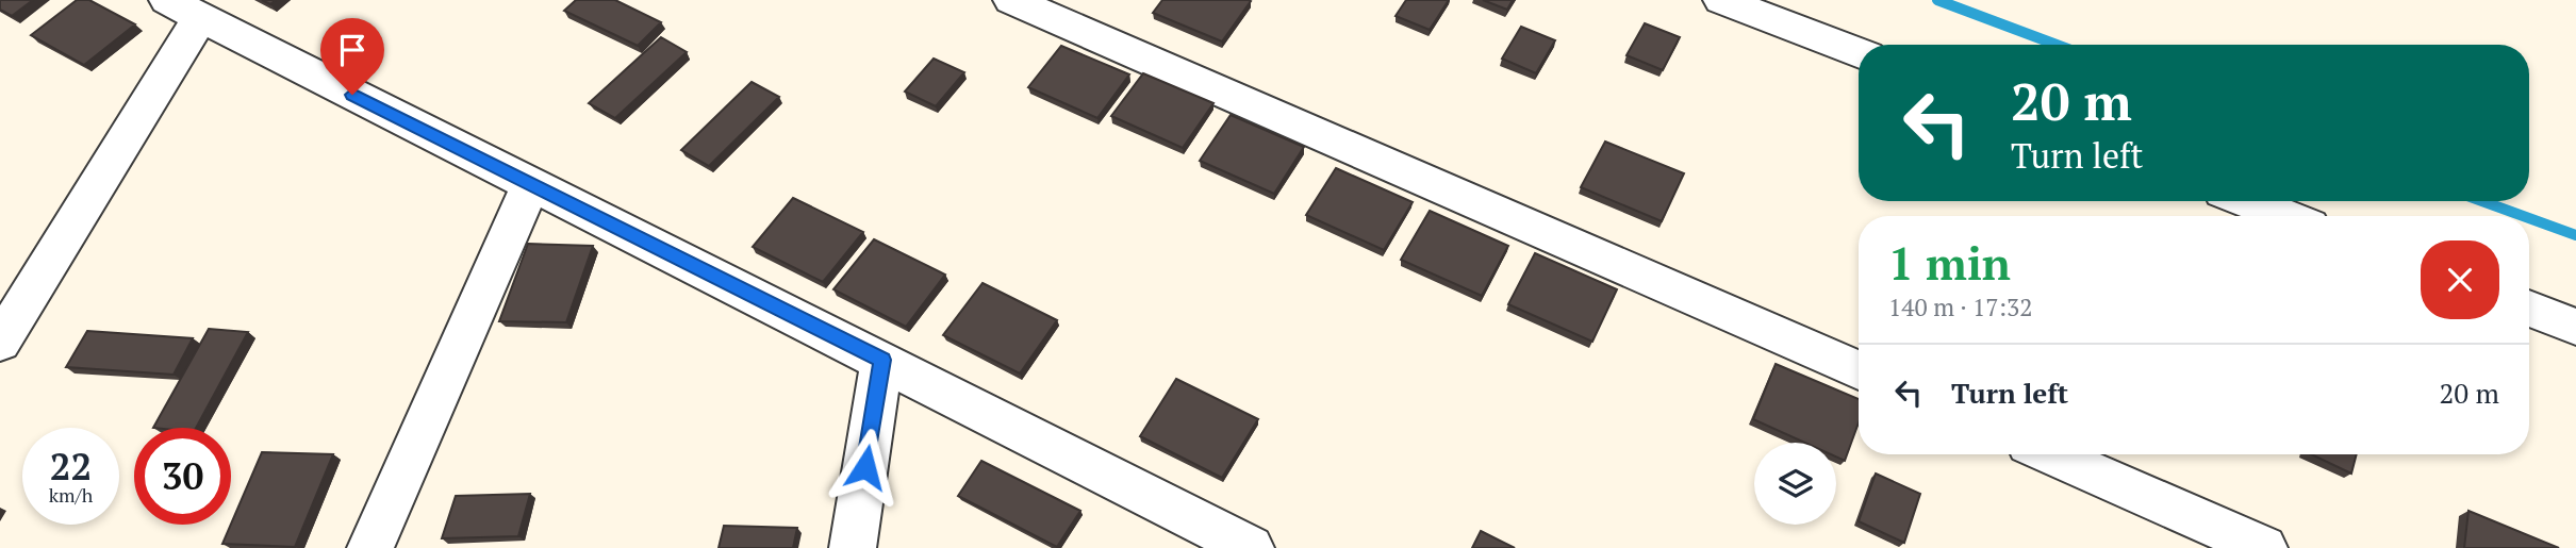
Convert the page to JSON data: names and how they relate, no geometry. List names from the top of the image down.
{
  "page": {
    "turn": ["20 m", "Turn left"],
    "heading": ["1 min", "140 m · 17:32"],
    "list": [
      {
        "name": "Turn left",
        "value": "20 m"
      }
    ],
    "speed": "22 km/h",
    "limit": "30"
  }
}
